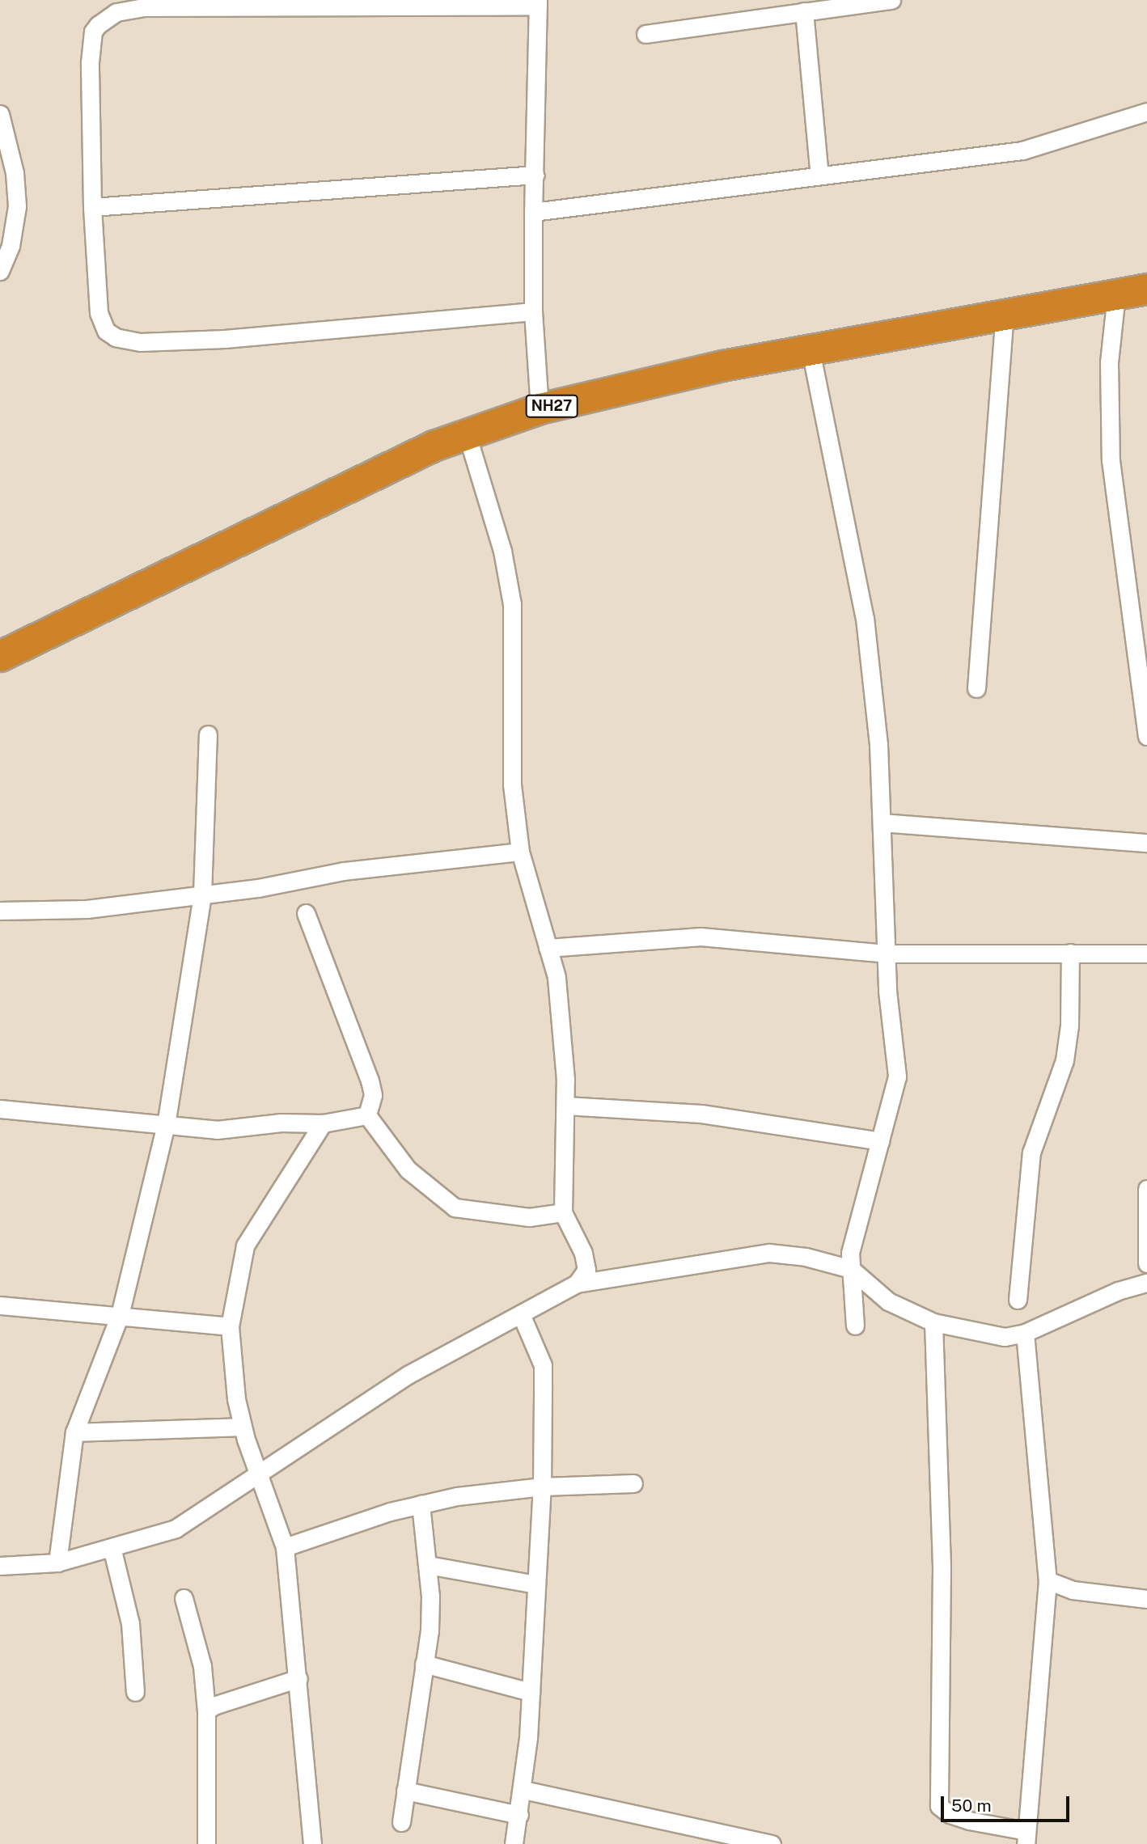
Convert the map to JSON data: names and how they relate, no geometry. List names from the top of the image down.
{
  "streets": {
    "highway": ["NH27"]
  },
  "scale_bar": "50 m"
}
